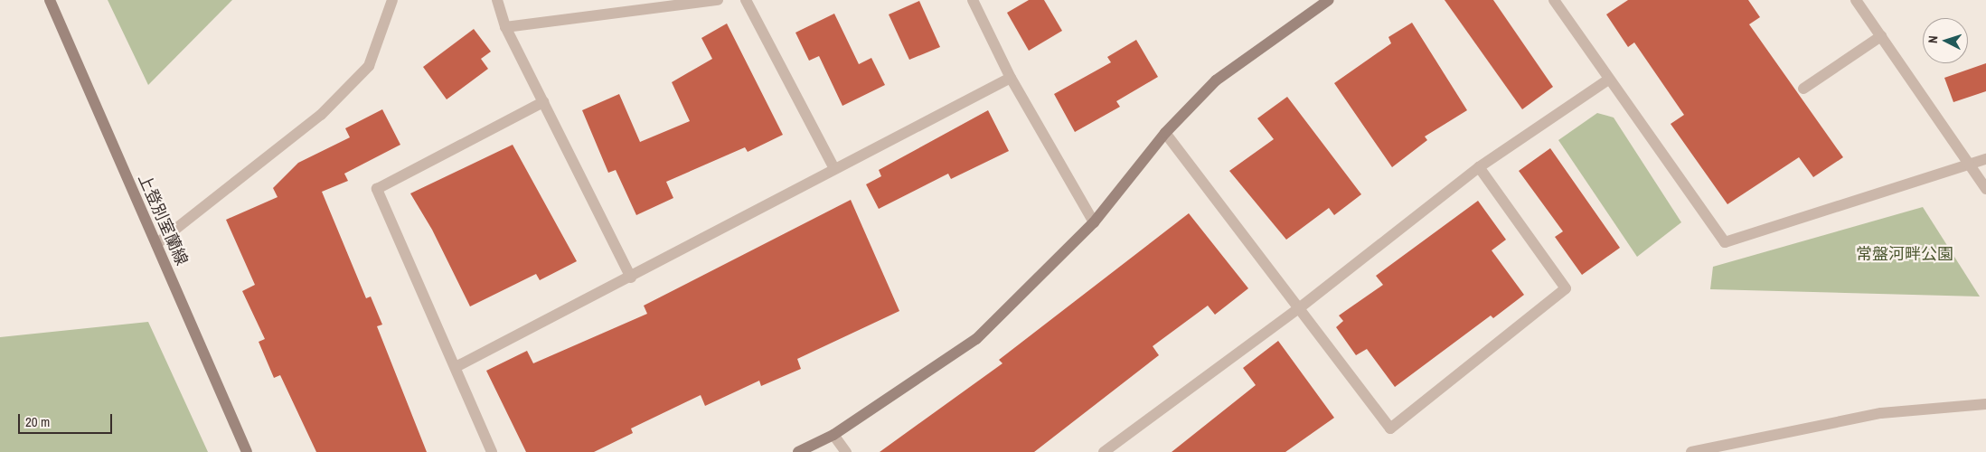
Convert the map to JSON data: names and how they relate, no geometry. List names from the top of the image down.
{
  "streets": {
    "street": ["上登別室蘭線"]
  },
  "parks": ["常盤河畔公園"],
  "scale_bar": "20 m",
  "north": "left"
}
